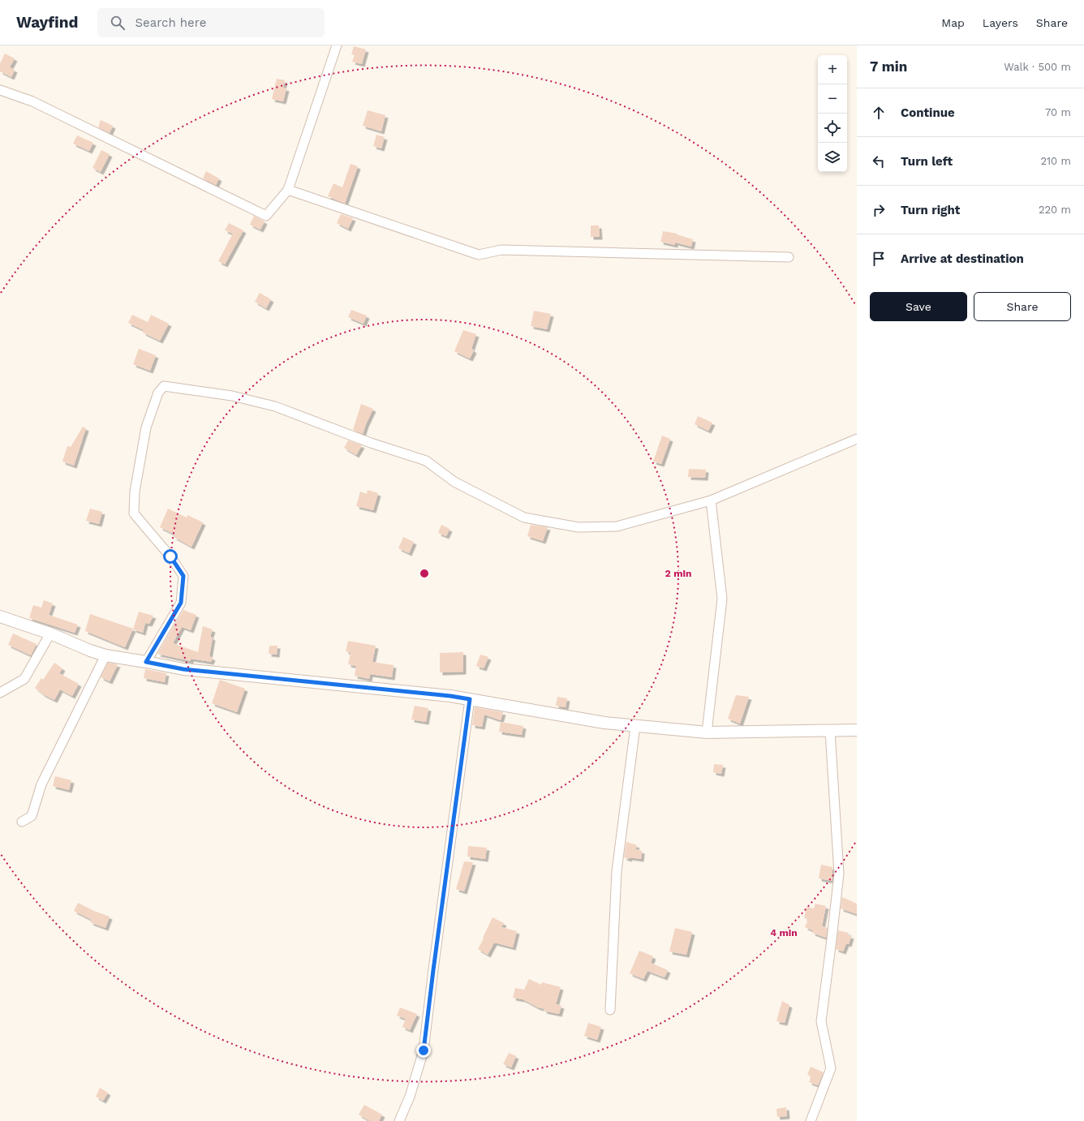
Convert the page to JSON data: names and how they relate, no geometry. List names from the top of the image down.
{
  "page": {
    "header": "Wayfind",
    "search": "Search here",
    "nav": ["Map", "Layers", "Share"],
    "heading": ["7 min", "Walk · 500 m"],
    "map_buttons": ["+", "−"],
    "list": [
      ["Continue", "70 m"],
      ["Turn left", "210 m"],
      ["Turn right", "220 m"],
      "Arrive at destination"
    ],
    "buttons": ["Save", "Share"]
  },
  "rings": ["2 min", "4 min"]
}
